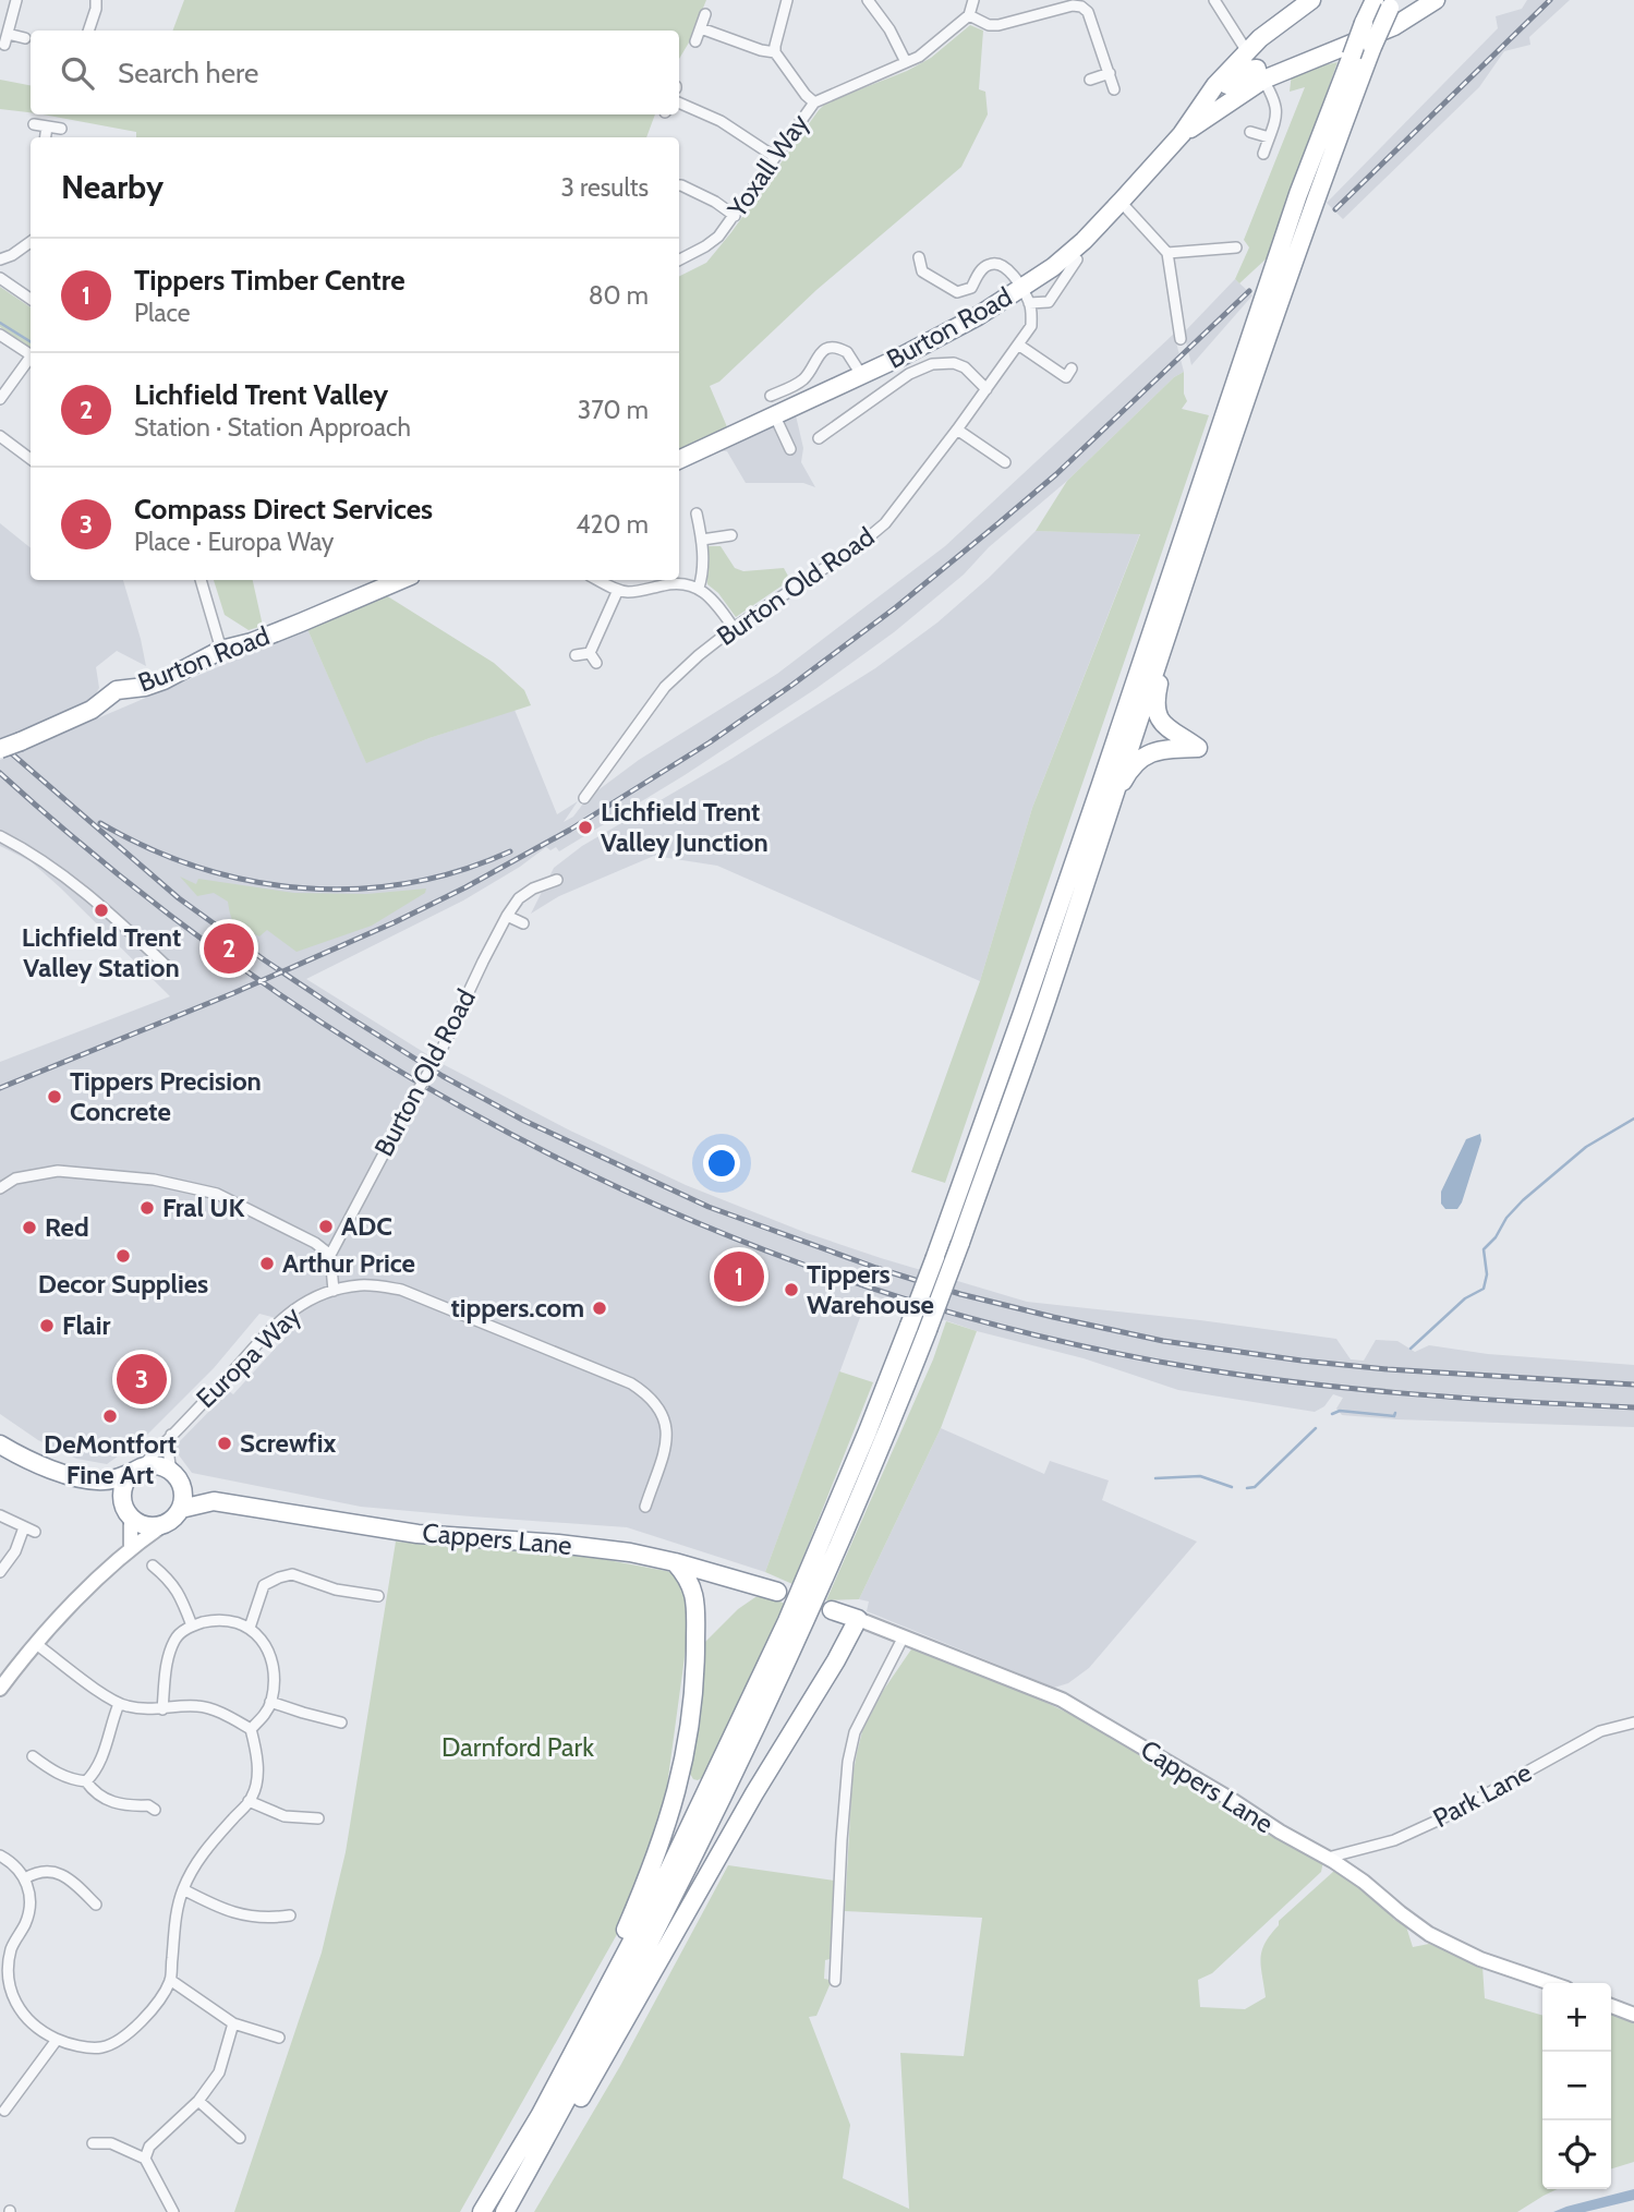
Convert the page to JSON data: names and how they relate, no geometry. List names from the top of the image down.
{
  "streets": {
    "highway": ["Burton Road", "Cappers Lane"],
    "street": [
      "Yoxall Way",
      "Burton Old Road",
      "Europa Way",
      "Park Lane"
    ]
  },
  "crossings": [
    ["Burton Road", "Burton Old Road"],
    ["Europa Way", "Cappers Lane"],
    ["Cappers Lane", "Park Lane"]
  ],
  "parks": ["Darnford Park"],
  "places": [
    "Lichfield Trent Valley Junction",
    "Lichfield Trent Valley Station",
    "Tippers Precision Concrete",
    "Fral UK",
    "ADC",
    "Red",
    "Decor Supplies",
    "Arthur Price",
    "Tippers Warehouse",
    "tippers.com",
    "Flair",
    "DeMontfort Fine Art",
    "Screwfix"
  ],
  "page": {
    "search": "Search here",
    "heading": ["Nearby", "3 results"],
    "list": [
      {
        "mark": "1",
        "name": "Tippers Timber Centre",
        "note": "Place",
        "value": "80 m"
      },
      {
        "mark": "2",
        "name": "Lichfield Trent Valley",
        "note": "Station · Station Approach",
        "value": "370 m"
      },
      {
        "mark": "3",
        "name": "Compass Direct Services",
        "note": "Place · Europa Way",
        "value": "420 m"
      }
    ],
    "pins": ["2", "1", "3"],
    "map_buttons": ["+", "−"]
  }
}
